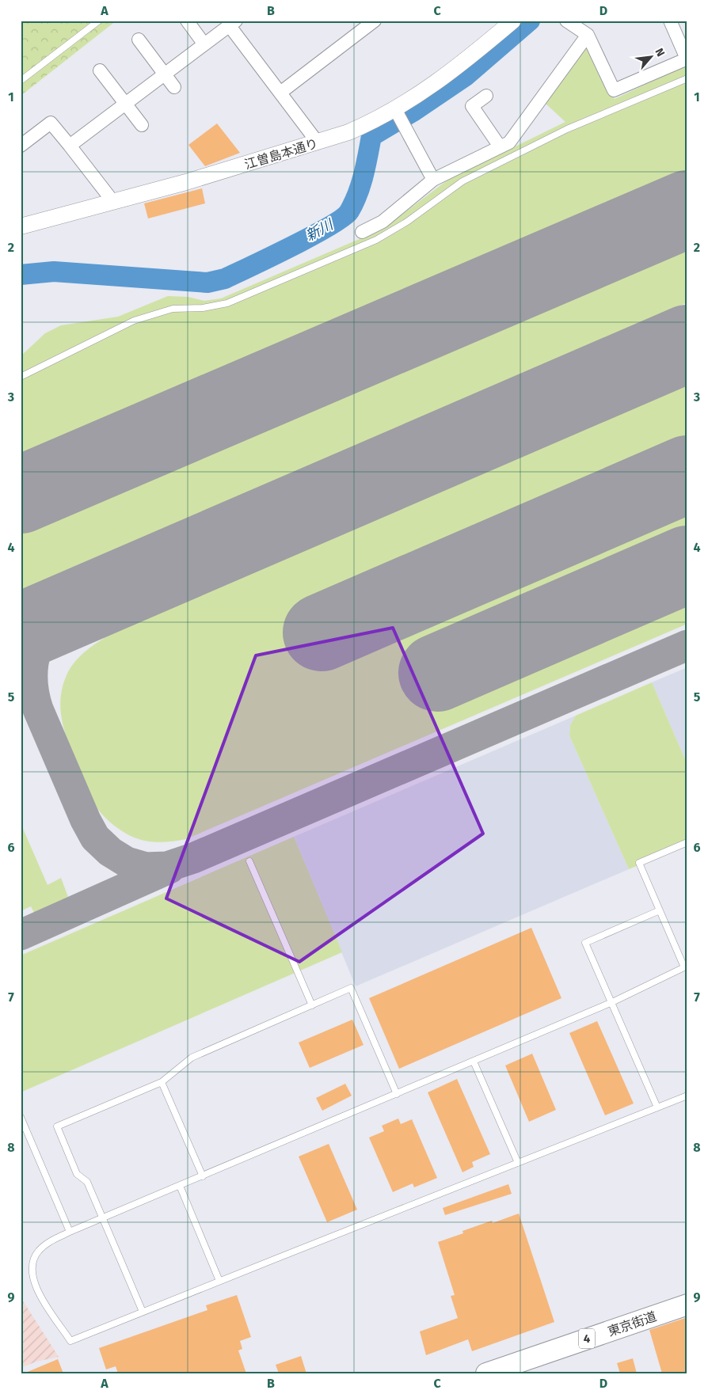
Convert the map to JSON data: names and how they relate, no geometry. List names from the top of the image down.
{
  "streets": {
    "highway": ["東京街道", "4"],
    "street": ["江曽島本通り"]
  },
  "water": ["新川"],
  "north": "top right",
  "grid": {
    "columns": [
      "A",
      "B",
      "C",
      "D"
    ],
    "rows": [
      "1",
      "2",
      "3",
      "4",
      "5",
      "6",
      "7",
      "8",
      "9"
    ]
  }
}
